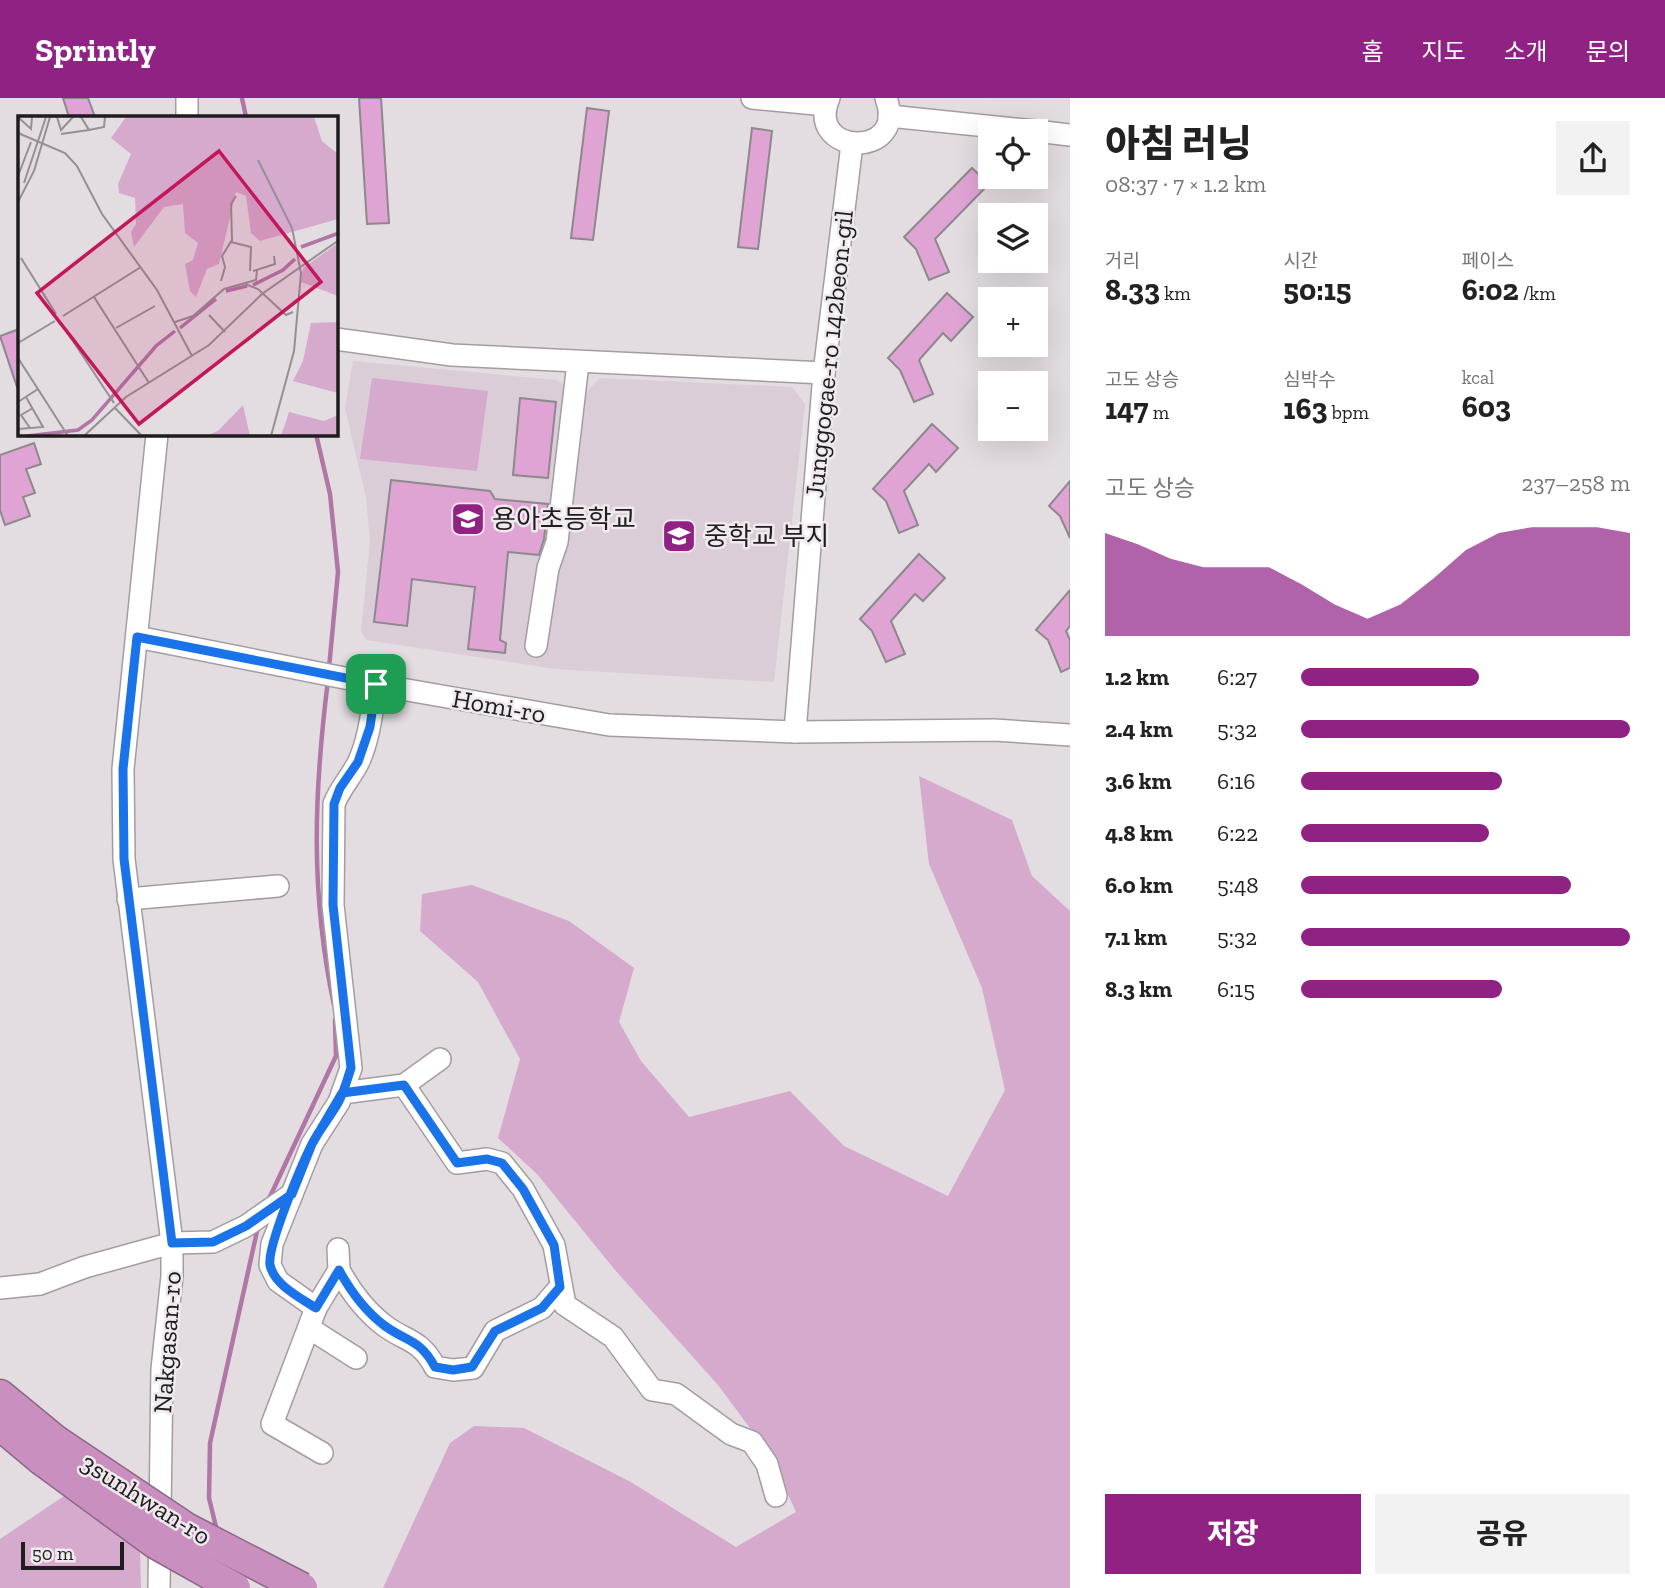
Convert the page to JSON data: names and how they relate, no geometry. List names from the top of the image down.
{
  "streets": {
    "highway": ["3sunhwan-ro"],
    "street": ["Junggogae-ro 142beon-gil", "Homi-ro", "Nakgasan-ro"]
  },
  "crossings": [
    ["Junggogae-ro 142beon-gil", "Homi-ro"],
    ["Homi-ro", "Nakgasan-ro"]
  ],
  "places": {
    "school or university": ["용아초등학교", "중학교 부지"]
  },
  "scale_bar": "50 m",
  "page": {
    "header": "Sprintly",
    "nav": [
      "홈",
      "지도",
      "소개",
      "문의"
    ],
    "heading": ["아침 러닝", "08:37 · 7 × 1.2 km"],
    "map_buttons": ["+", "−"],
    "stats": [
      ["거리", "8.33 km"],
      ["시간", "50:15"],
      ["페이스", "6:02 /km"],
      ["고도 상승", "147 m"],
      ["심박수", "163 bpm"],
      ["kcal", "603"]
    ],
    "chart": ["고도 상승", "237–258 m"],
    "list": [
      {
        "name": "1.2 km",
        "note": "6:27"
      },
      {
        "name": "2.4 km",
        "note": "5:32"
      },
      {
        "name": "3.6 km",
        "note": "6:16"
      },
      {
        "name": "4.8 km",
        "note": "6:22"
      },
      {
        "name": "6.0 km",
        "note": "5:48"
      },
      {
        "name": "7.1 km",
        "note": "5:32"
      },
      {
        "name": "8.3 km",
        "note": "6:15"
      }
    ],
    "buttons": ["저장", "공유"],
    "scale": "50 m"
  }
}
